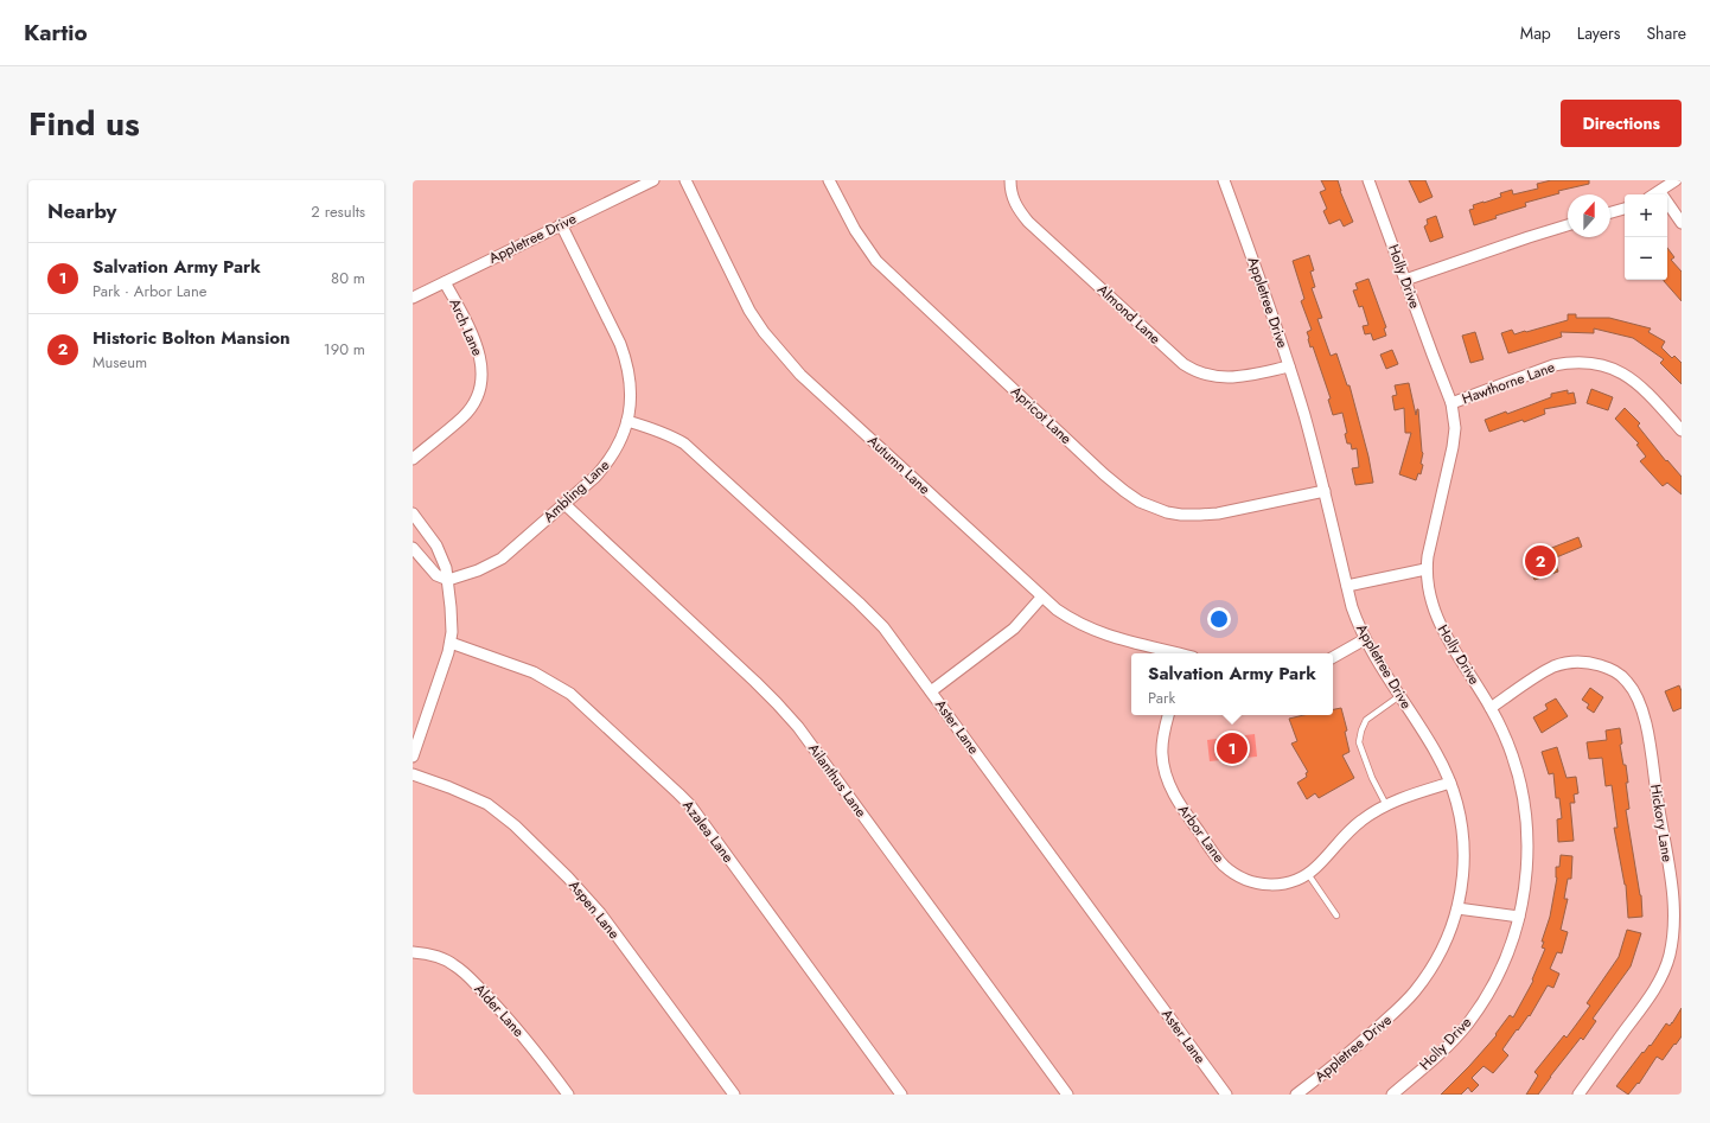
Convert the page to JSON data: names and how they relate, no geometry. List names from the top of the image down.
{
  "streets": {
    "street": [
      "Appletree Drive",
      "Holly Drive",
      "Almond Lane",
      "Arch Lane",
      "Hawthorne Lane",
      "Apricot Lane",
      "Autumn Lane",
      "Ambling Lane",
      "Aster Lane",
      "Ailanthus Lane",
      "Hickory Lane",
      "Azalea Lane",
      "Arbor Lane",
      "Aspen Lane",
      "Alder Lane"
    ]
  },
  "crossings": [
    ["Appletree Drive", "Almond Lane"],
    ["Appletree Drive", "Arch Lane"],
    ["Appletree Drive", "Apricot Lane"],
    ["Appletree Drive", "Ambling Lane"],
    ["Appletree Drive", "Arbor Lane"],
    ["Holly Drive", "Hawthorne Lane"],
    ["Holly Drive", "Hickory Lane"],
    ["Ambling Lane", "Aster Lane"],
    ["Ambling Lane", "Ailanthus Lane"]
  ],
  "north": "top",
  "page": {
    "header": "Kartio",
    "nav": ["Map", "Layers", "Share"],
    "title": "Find us",
    "buttons": "Directions",
    "heading": ["Nearby", "2 results"],
    "map_buttons": ["+", "−"],
    "list": [
      {
        "mark": "1",
        "name": "Salvation Army Park",
        "note": "Park · Arbor Lane",
        "value": "80 m"
      },
      {
        "mark": "2",
        "name": "Historic Bolton Mansion",
        "note": "Museum",
        "value": "190 m"
      }
    ],
    "pins": ["2", "1"],
    "popup": ["Salvation Army Park", "Park"]
  }
}
